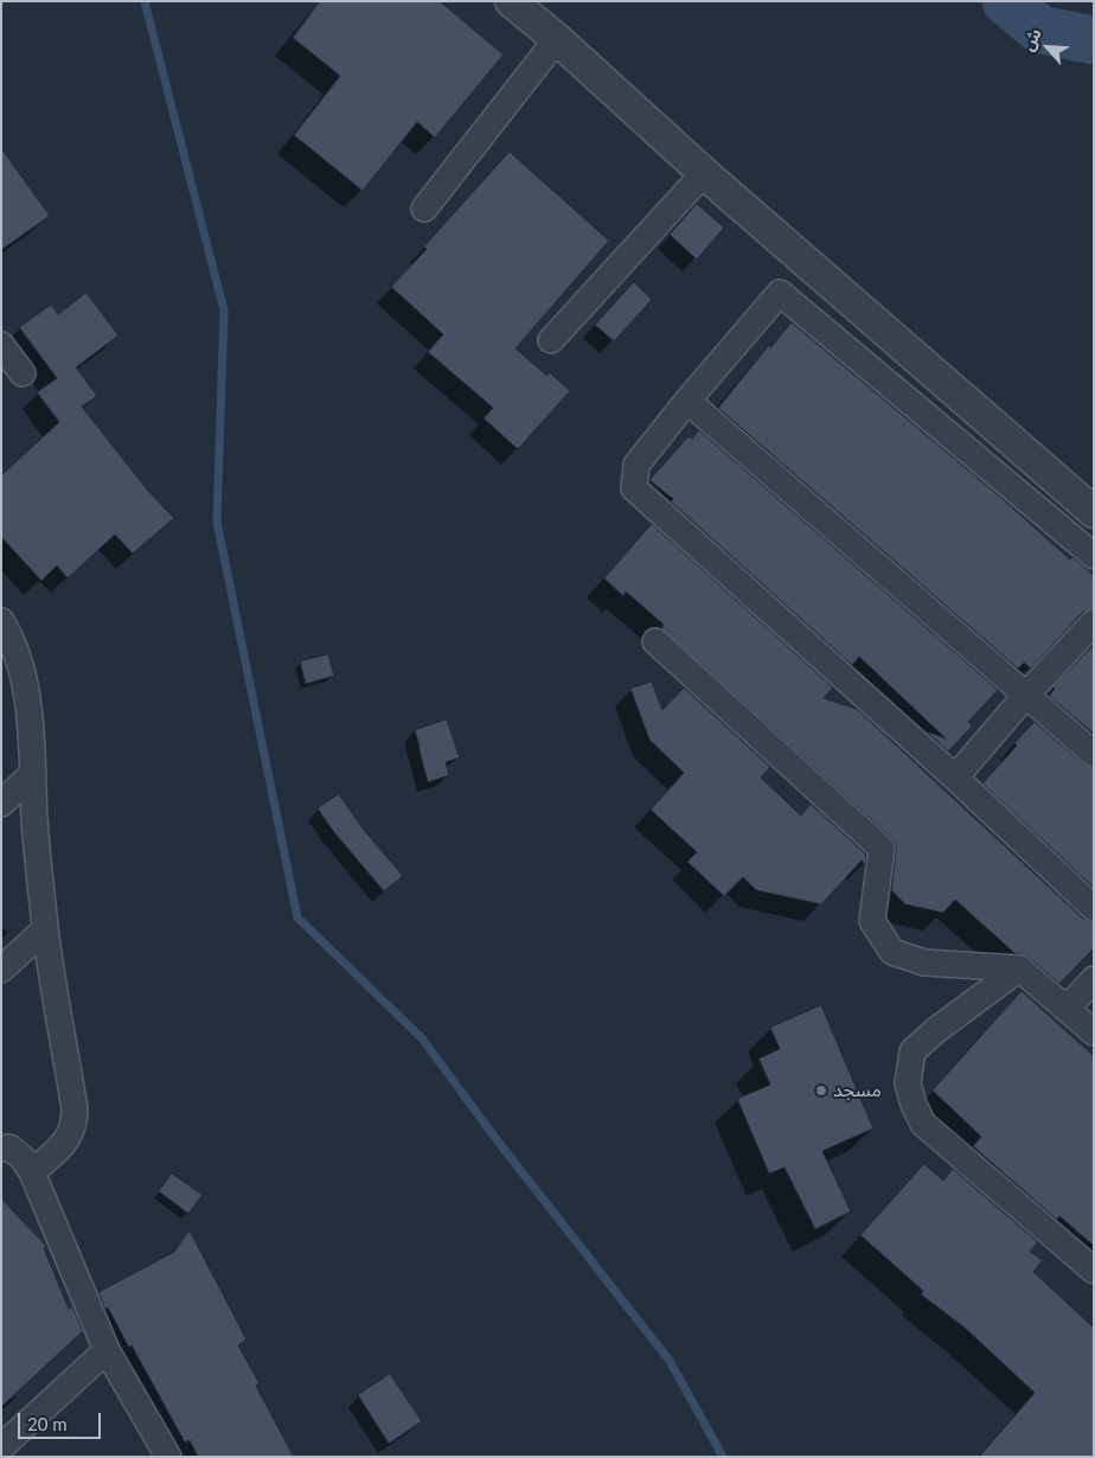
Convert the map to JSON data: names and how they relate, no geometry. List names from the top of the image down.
{
  "places": ["مسجد"],
  "scale_bar": "20 m",
  "north": "top left"
}
